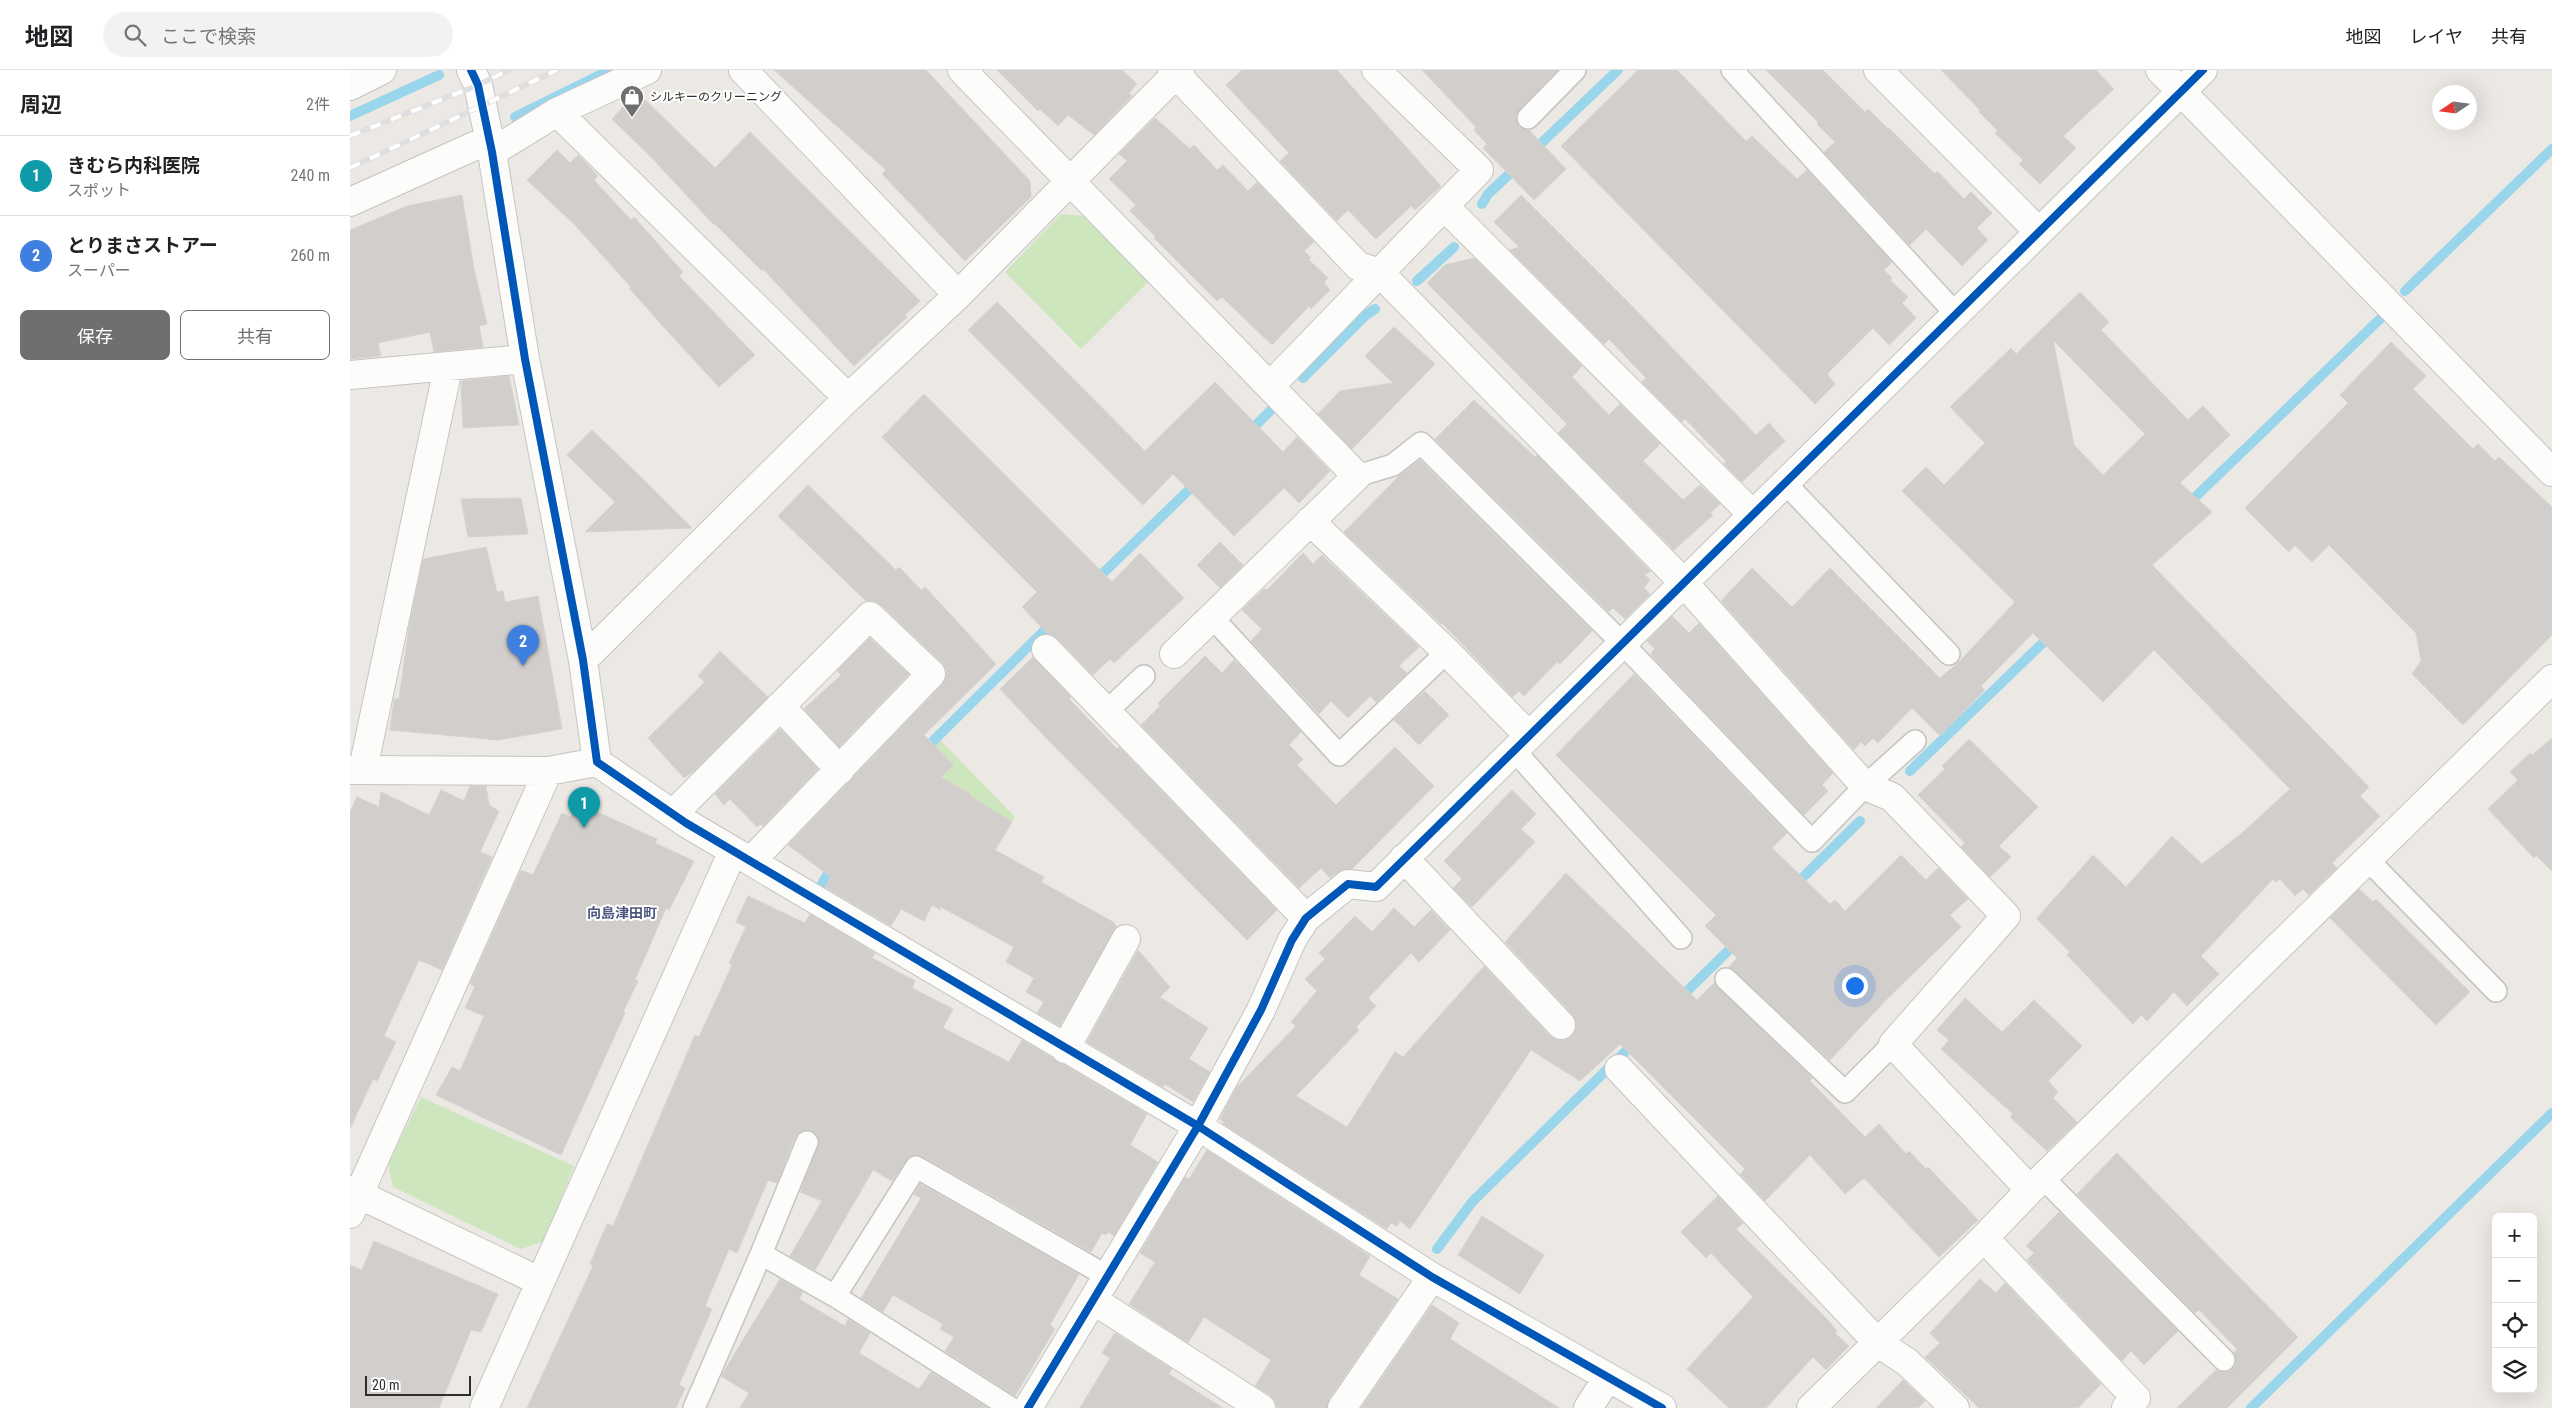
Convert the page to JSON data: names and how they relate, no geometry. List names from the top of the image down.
{
  "districts": ["向島津田町"],
  "places": {
    "shop": ["シルキーのクリーニング"]
  },
  "scale_bar": "20 m",
  "north": "left",
  "page": {
    "header": "地図",
    "search": "ここで検索",
    "nav": ["地図", "レイヤ", "共有"],
    "heading": ["周辺", "2件"],
    "list": [
      {
        "mark": "1",
        "name": "きむら内科医院",
        "note": "スポット",
        "value": "240 m"
      },
      {
        "mark": "2",
        "name": "とりまさストアー",
        "note": "スーパー",
        "value": "260 m"
      }
    ],
    "buttons": ["保存", "共有"],
    "pins": ["2", "1"],
    "map_buttons": ["+", "−"],
    "scale": "20 m"
  }
}
